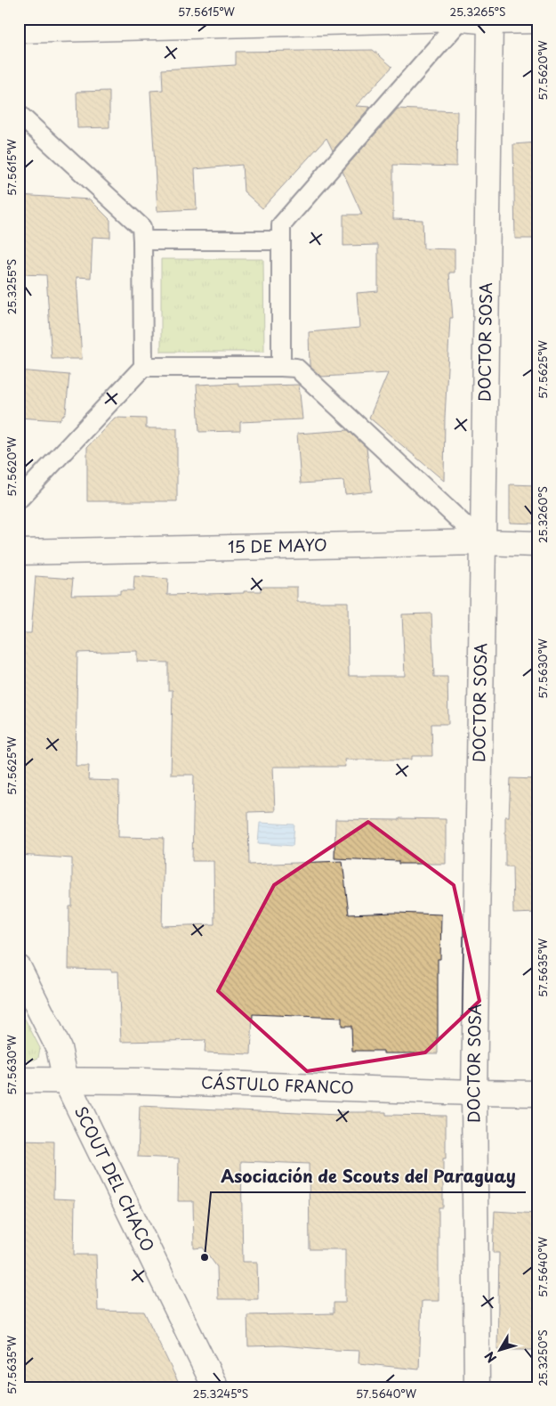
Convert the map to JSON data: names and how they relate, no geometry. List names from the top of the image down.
{
  "streets": {
    "street": [
      "DOCTOR SOSA",
      "15 DE MAYO",
      "CÁSTULO FRANCO",
      "SCOUT DEL CHACO"
    ]
  },
  "crossings": [
    ["DOCTOR SOSA", "15 DE MAYO"],
    ["DOCTOR SOSA", "CÁSTULO FRANCO"],
    ["CÁSTULO FRANCO", "SCOUT DEL CHACO"]
  ],
  "places": ["Asociación de Scouts del Paraguay"],
  "north": "bottom left",
  "coordinates": [
    "57.5615°W",
    "25.3265°S",
    "57.5620°W",
    "25.3255°S",
    "57.5625°W",
    "25.3260°S",
    "57.5630°W",
    "57.5635°W",
    "57.5640°W",
    "25.3250°S",
    "25.3245°S"
  ]
}
